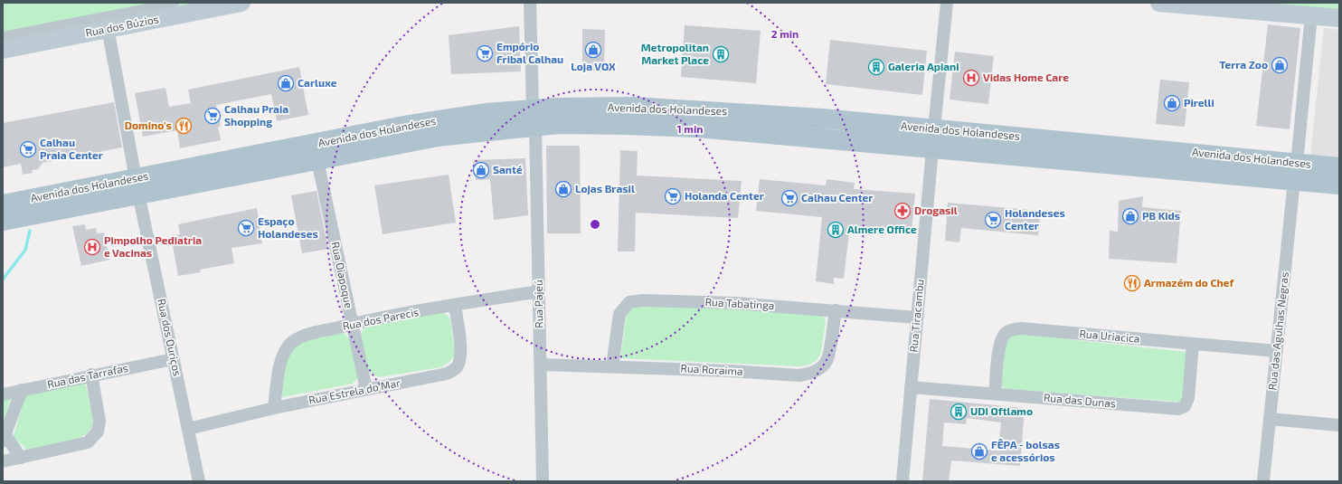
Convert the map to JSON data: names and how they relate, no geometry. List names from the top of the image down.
{
  "streets": {
    "main road": ["Rua dos Búzios", "Avenida dos Holandeses"],
    "street": [
      "Rua Oiapoque",
      "Rua Pajeú",
      "Rua Tabatinga",
      "Rua Tiracambu",
      "Rua dos Parecis",
      "Rua das Agulhas Negras",
      "Rua Uriacica",
      "Rua dos Ouriços",
      "Rua Roraima",
      "Rua das Tarrafas",
      "Rua Estrela do Mar",
      "Rua das Dunas"
    ]
  },
  "crossings": [
    ["Rua dos Búzios", "Rua dos Ouriços"],
    ["Avenida dos Holandeses", "Rua Oiapoque"],
    ["Avenida dos Holandeses", "Rua Pajeú"],
    ["Avenida dos Holandeses", "Rua Tiracambu"],
    ["Avenida dos Holandeses", "Rua das Agulhas Negras"],
    ["Avenida dos Holandeses", "Rua dos Ouriços"],
    ["Rua Oiapoque", "Rua dos Parecis"],
    ["Rua Oiapoque", "Rua Estrela do Mar"],
    ["Rua Pajeú", "Rua dos Parecis"],
    ["Rua Pajeú", "Rua Roraima"],
    ["Rua Tabatinga", "Rua Tiracambu"],
    ["Rua Tabatinga", "Rua Roraima"],
    ["Rua Tiracambu", "Rua das Dunas"],
    ["Rua dos Parecis", "Rua Estrela do Mar"],
    ["Rua das Agulhas Negras", "Rua Uriacica"],
    ["Rua Uriacica", "Rua das Dunas"],
    ["Rua dos Ouriços", "Rua das Tarrafas"],
    ["Rua dos Ouriços", "Rua Estrela do Mar"]
  ],
  "places": {
    "shop": [
      "Loja VOX",
      "Terra Zoo",
      "Carluxe",
      "Pirelli",
      "Santé",
      "Lojas Brasil",
      "PB Kids",
      "FÊPA - bolsas e acessórios"
    ],
    "supermarket": [
      "Empório Fribal Calhau",
      "Calhau Praia Shopping",
      "Calhau Praia Center",
      "Holanda Center",
      "Calhau Center",
      "Holandeses Center",
      "Espaço Holandeses"
    ],
    "building": [
      "Metropolitan Market Place",
      "Galeria Apiani",
      "Almere Office",
      "UDI Oftlamo"
    ],
    "hospital": ["Vidas Home Care", "Pimpolho Pediatria e Vacinas"],
    "restaurant": ["Domino's", "Armazém do Chef"],
    "pharmacy": ["Drogasil"]
  },
  "rings": ["2 min", "1 min"]
}
